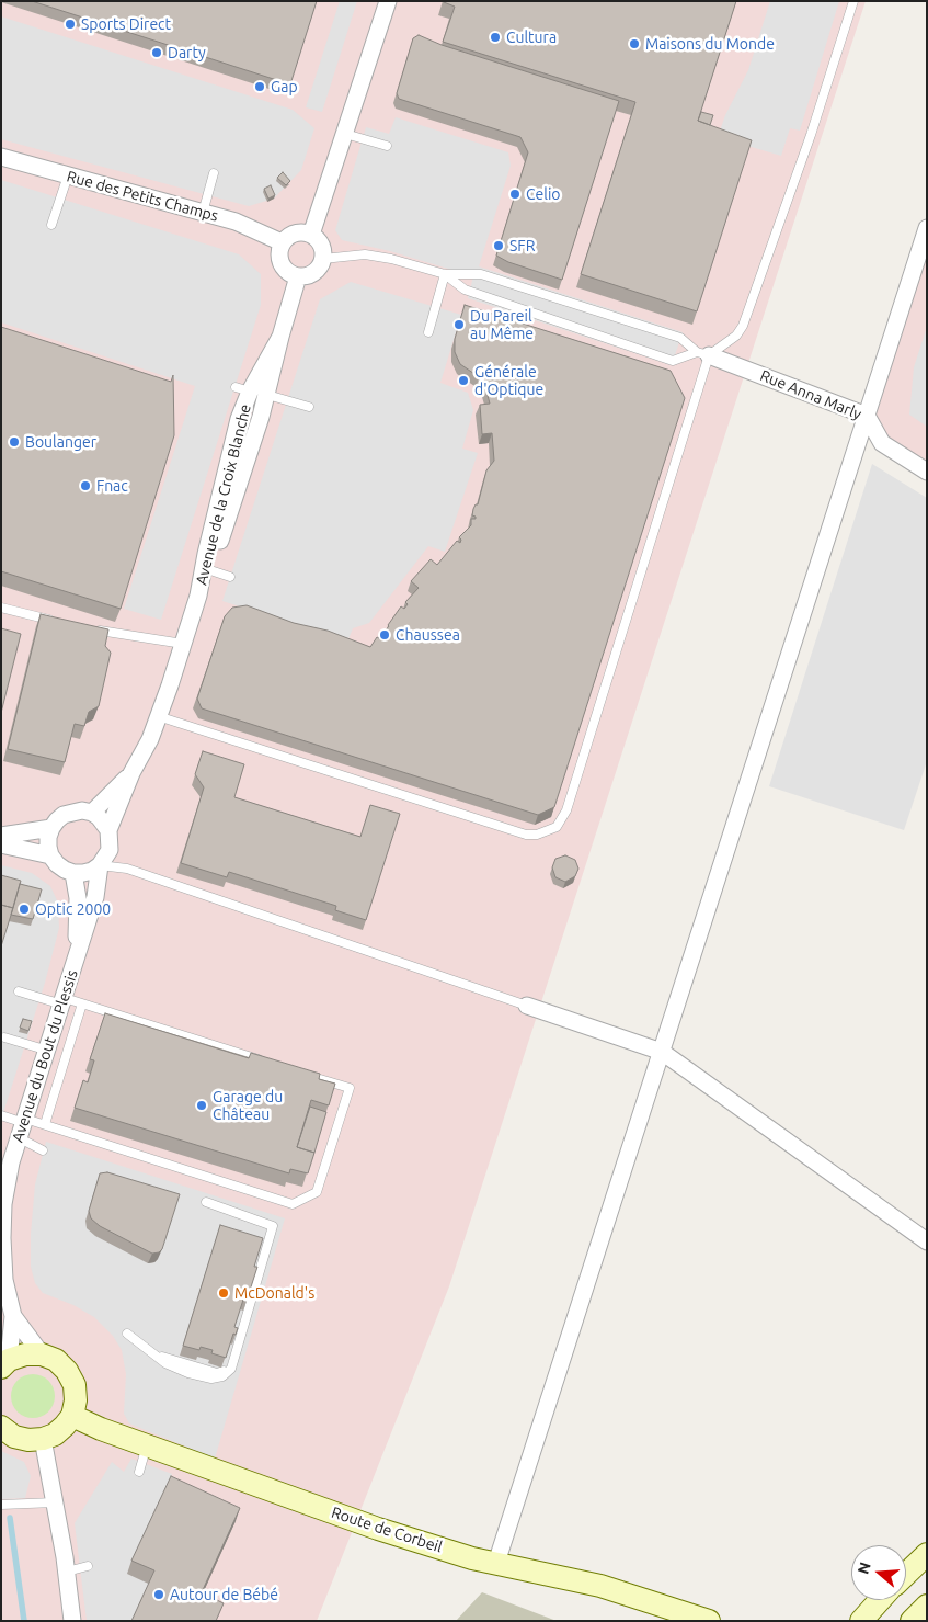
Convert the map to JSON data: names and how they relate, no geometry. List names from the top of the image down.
{
  "streets": {
    "street": [
      "Rue des Petits Champs",
      "Rue Anna Marly",
      "Avenue de la Croix Blanche",
      "Avenue du Bout du Plessis",
      "Route de Corbeil"
    ]
  },
  "crossings": [
    ["Rue des Petits Champs", "Avenue de la Croix Blanche"],
    ["Avenue de la Croix Blanche", "Avenue du Bout du Plessis"]
  ],
  "places": [
    "Sports Direct",
    "Cultura",
    "Maisons du Monde",
    "Darty",
    "Gap",
    "Celio",
    "SFR",
    "Du Pareil au Même",
    "Générale d'Optique",
    "Boulanger",
    "Fnac",
    "Chaussea",
    "Optic 2000",
    "Garage du Château",
    "McDonald's",
    "Autour de Bébé"
  ],
  "north": "left"
}
